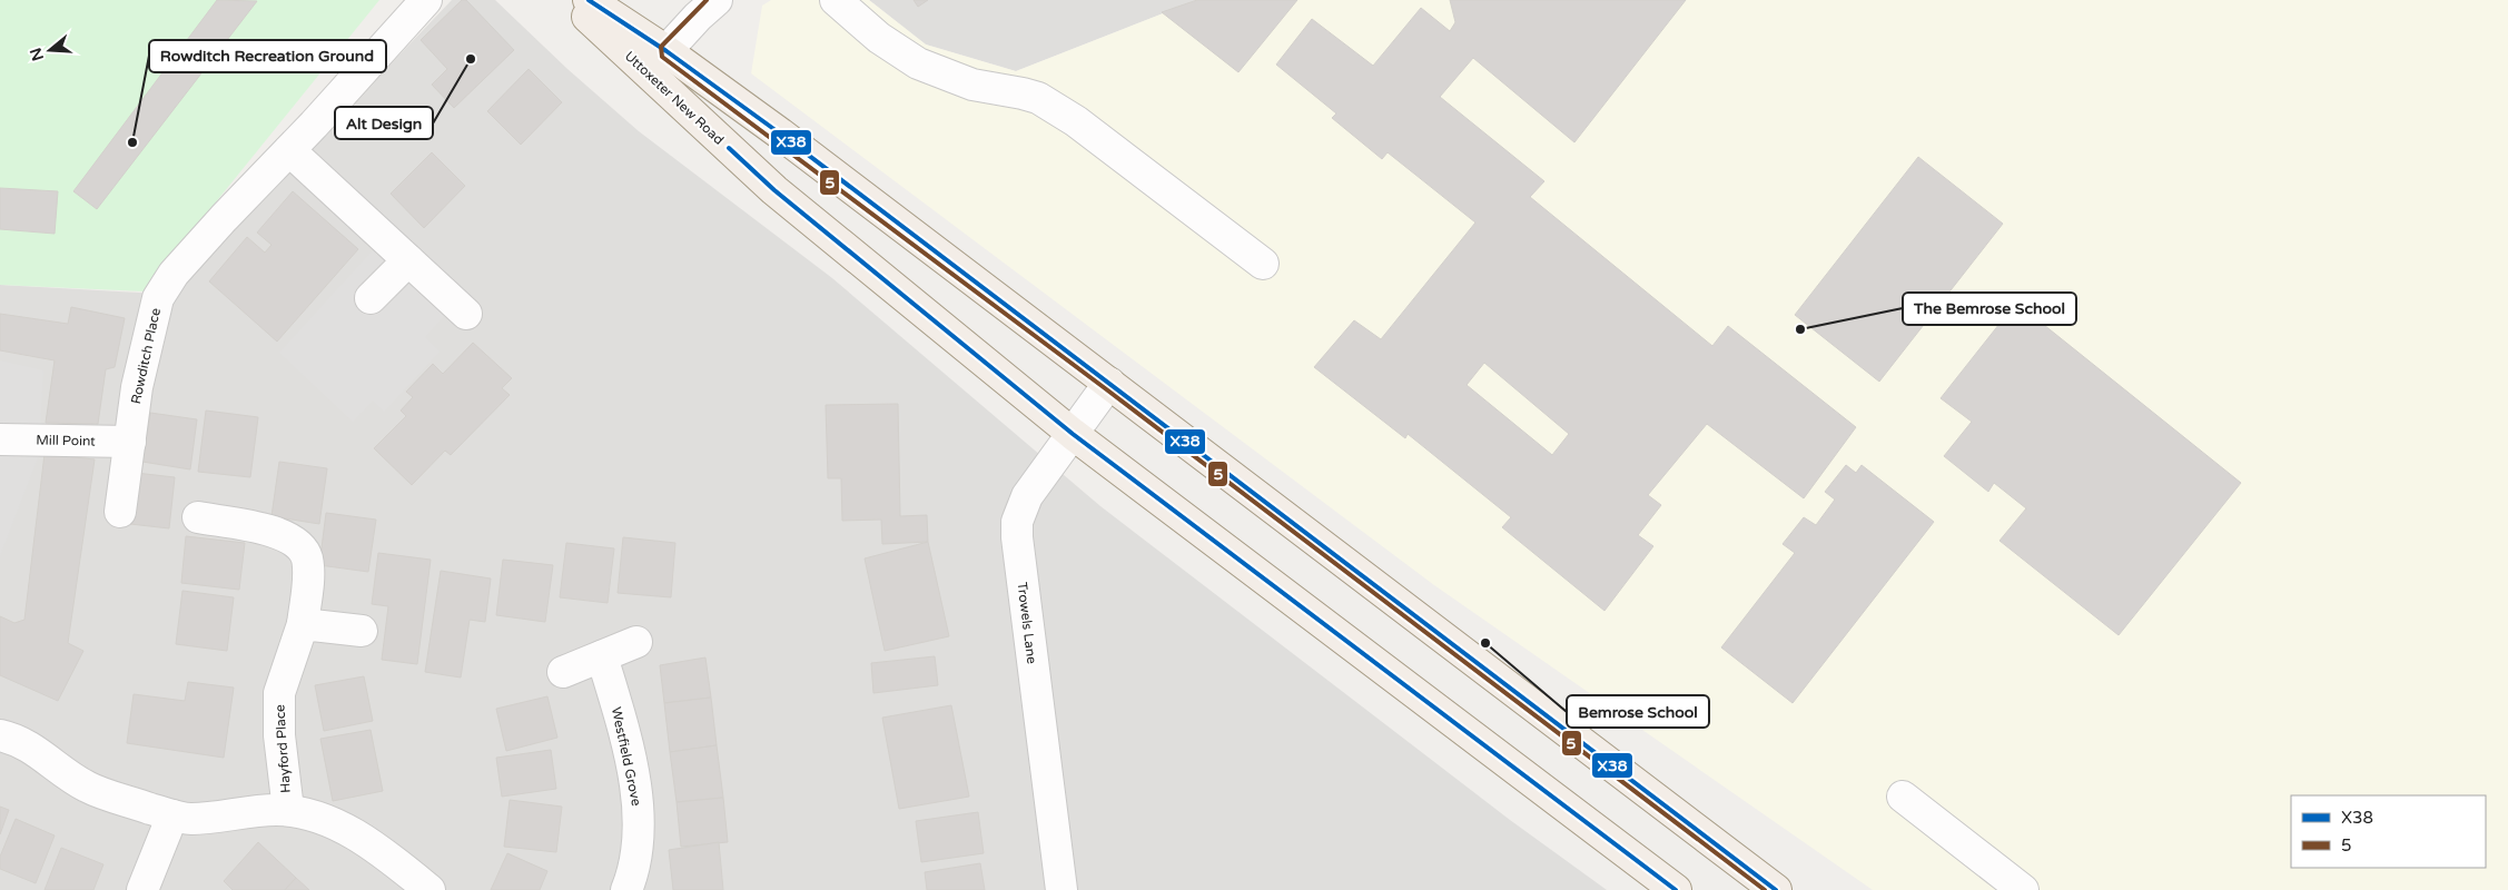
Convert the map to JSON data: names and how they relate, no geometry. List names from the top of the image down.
{
  "streets": {
    "main road": ["Uttoxeter New Road"],
    "street": [
      "Rowditch Place",
      "Mill Point",
      "Trowels Lane",
      "Hayford Place",
      "Westfield Grove"
    ]
  },
  "crossings": [
    ["Uttoxeter New Road", "Trowels Lane"],
    ["Rowditch Place", "Mill Point"]
  ],
  "places": [
    "Alt Design",
    "Rowditch Recreation Ground",
    "The Bemrose School",
    "Bemrose School"
  ],
  "lines": ["transit line X38", "transit line 5"],
  "legend": ["X38", "5"],
  "north": "left"
}
